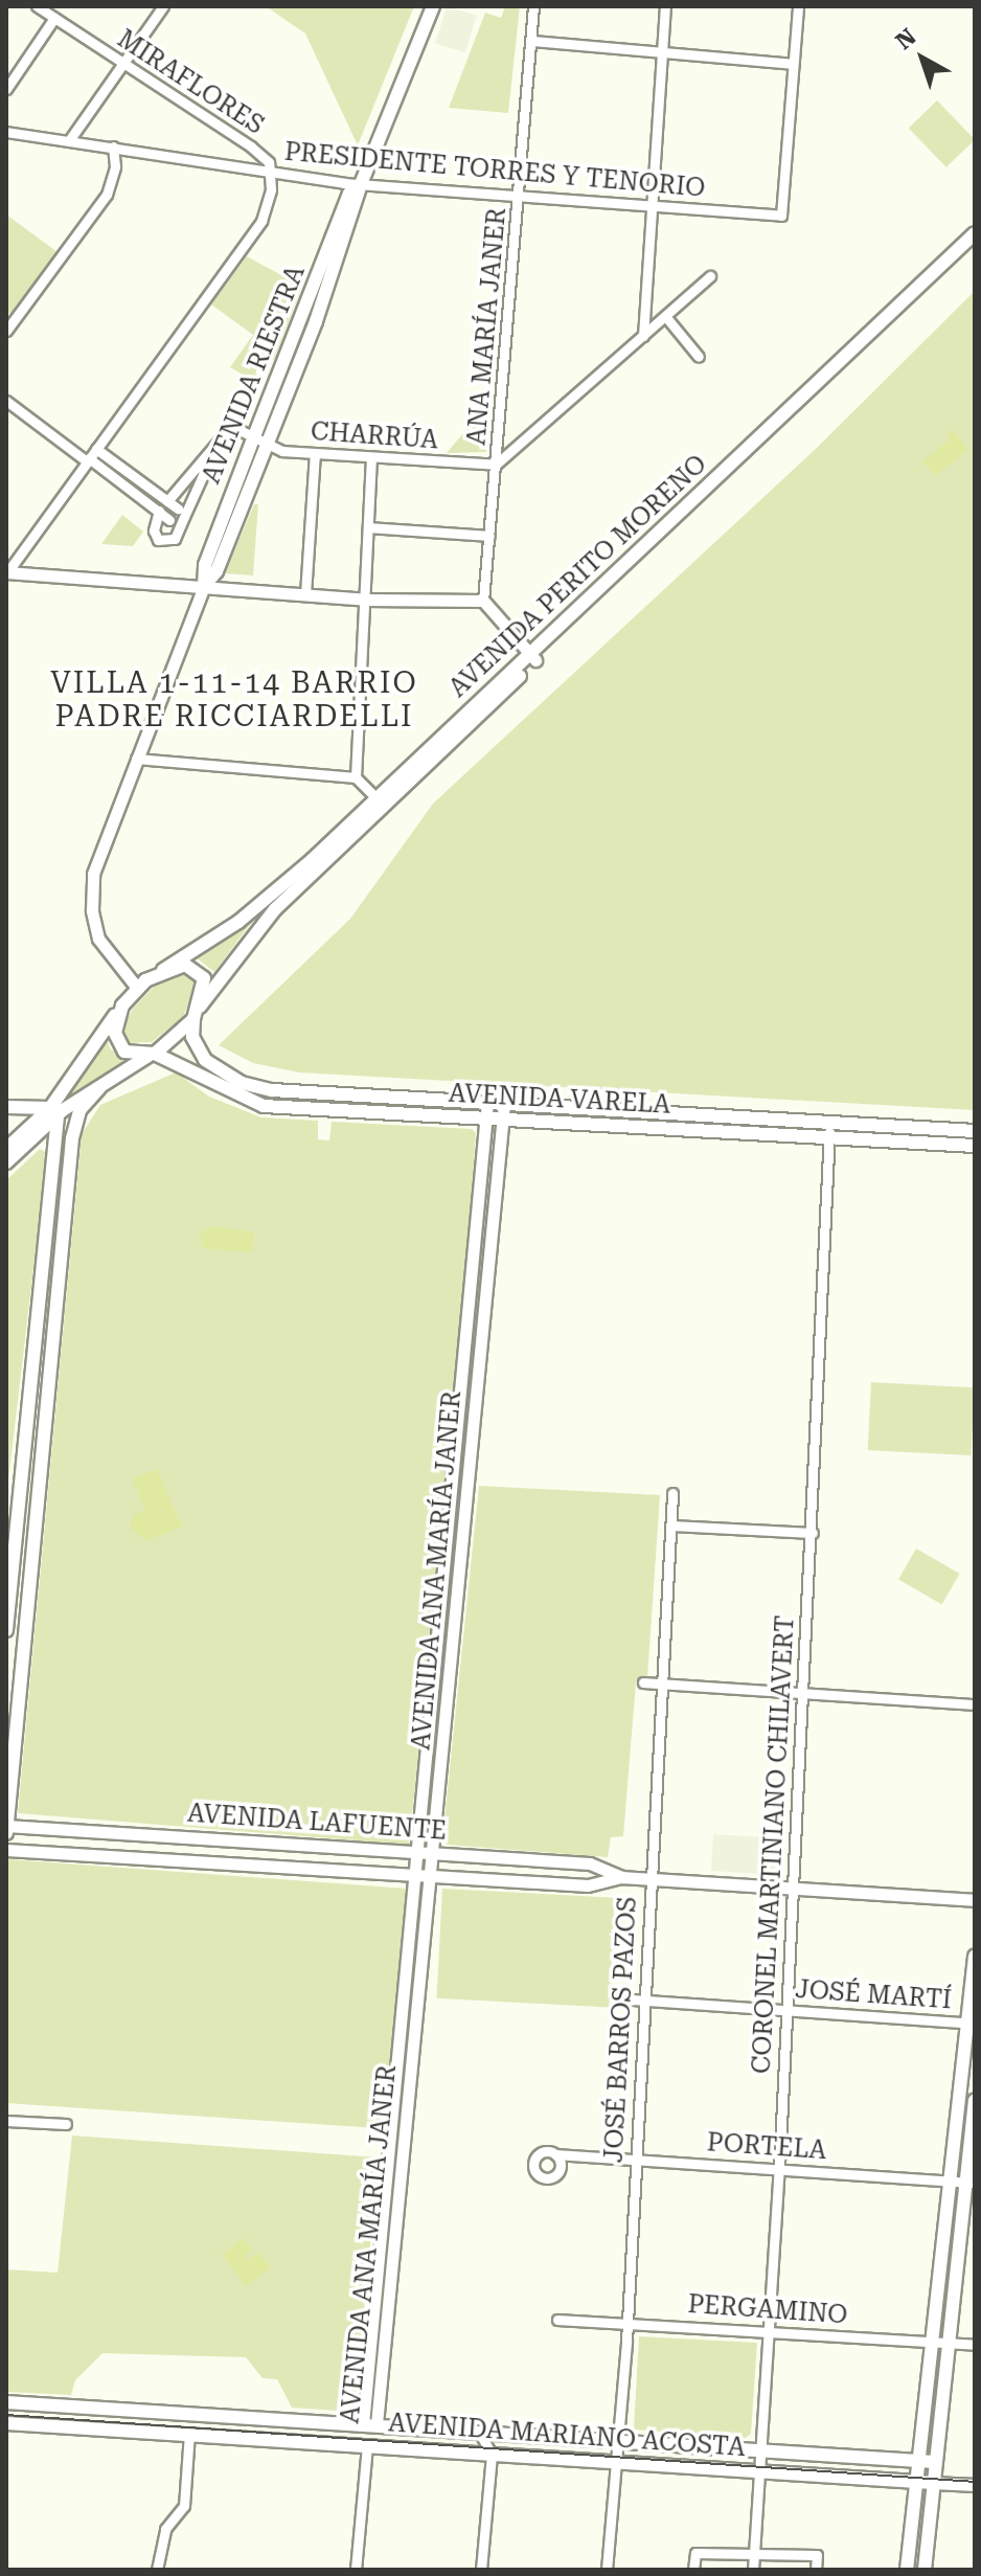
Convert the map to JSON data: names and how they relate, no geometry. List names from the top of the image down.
{
  "streets": {
    "main road": [
      "AVENIDA RIESTRA",
      "AVENIDA PERITO MORENO",
      "AVENIDA VARELA",
      "AVENIDA ANA MARÍA JANER",
      "AVENIDA MARIANO ACOSTA"
    ],
    "street": [
      "MIRAFLORES",
      "PRESIDENTE TORRES Y TENORIO",
      "ANA MARÍA JANER",
      "CHARRÚA",
      "AVENIDA LAFUENTE",
      "CORONEL MARTINIANO CHILAVERT",
      "JOSÉ MARTÍ",
      "JOSÉ BARROS PAZOS",
      "PORTELA",
      "PERGAMINO"
    ]
  },
  "crossings": [
    ["MIRAFLORES", "PRESIDENTE TORRES Y TENORIO"],
    ["PRESIDENTE TORRES Y TENORIO", "ANA MARÍA JANER"],
    ["PRESIDENTE TORRES Y TENORIO", "AVENIDA RIESTRA"],
    ["ANA MARÍA JANER", "CHARRÚA"],
    ["AVENIDA RIESTRA", "CHARRÚA"],
    ["AVENIDA RIESTRA", "AVENIDA PERITO MORENO"],
    ["AVENIDA PERITO MORENO", "AVENIDA VARELA"],
    ["AVENIDA VARELA", "AVENIDA ANA MARÍA JANER"],
    ["AVENIDA VARELA", "CORONEL MARTINIANO CHILAVERT"],
    ["AVENIDA ANA MARÍA JANER", "AVENIDA LAFUENTE"],
    ["AVENIDA ANA MARÍA JANER", "AVENIDA MARIANO ACOSTA"],
    ["AVENIDA LAFUENTE", "CORONEL MARTINIANO CHILAVERT"],
    ["AVENIDA LAFUENTE", "JOSÉ BARROS PAZOS"],
    ["CORONEL MARTINIANO CHILAVERT", "JOSÉ MARTÍ"],
    ["CORONEL MARTINIANO CHILAVERT", "PORTELA"],
    ["CORONEL MARTINIANO CHILAVERT", "PERGAMINO"],
    ["CORONEL MARTINIANO CHILAVERT", "AVENIDA MARIANO ACOSTA"],
    ["JOSÉ MARTÍ", "JOSÉ BARROS PAZOS"],
    ["JOSÉ BARROS PAZOS", "PORTELA"],
    ["JOSÉ BARROS PAZOS", "PERGAMINO"],
    ["JOSÉ BARROS PAZOS", "AVENIDA MARIANO ACOSTA"]
  ],
  "districts": ["VILLA 1-11-14 BARRIO PADRE RICCIARDELLI"],
  "north": "top left"
}
